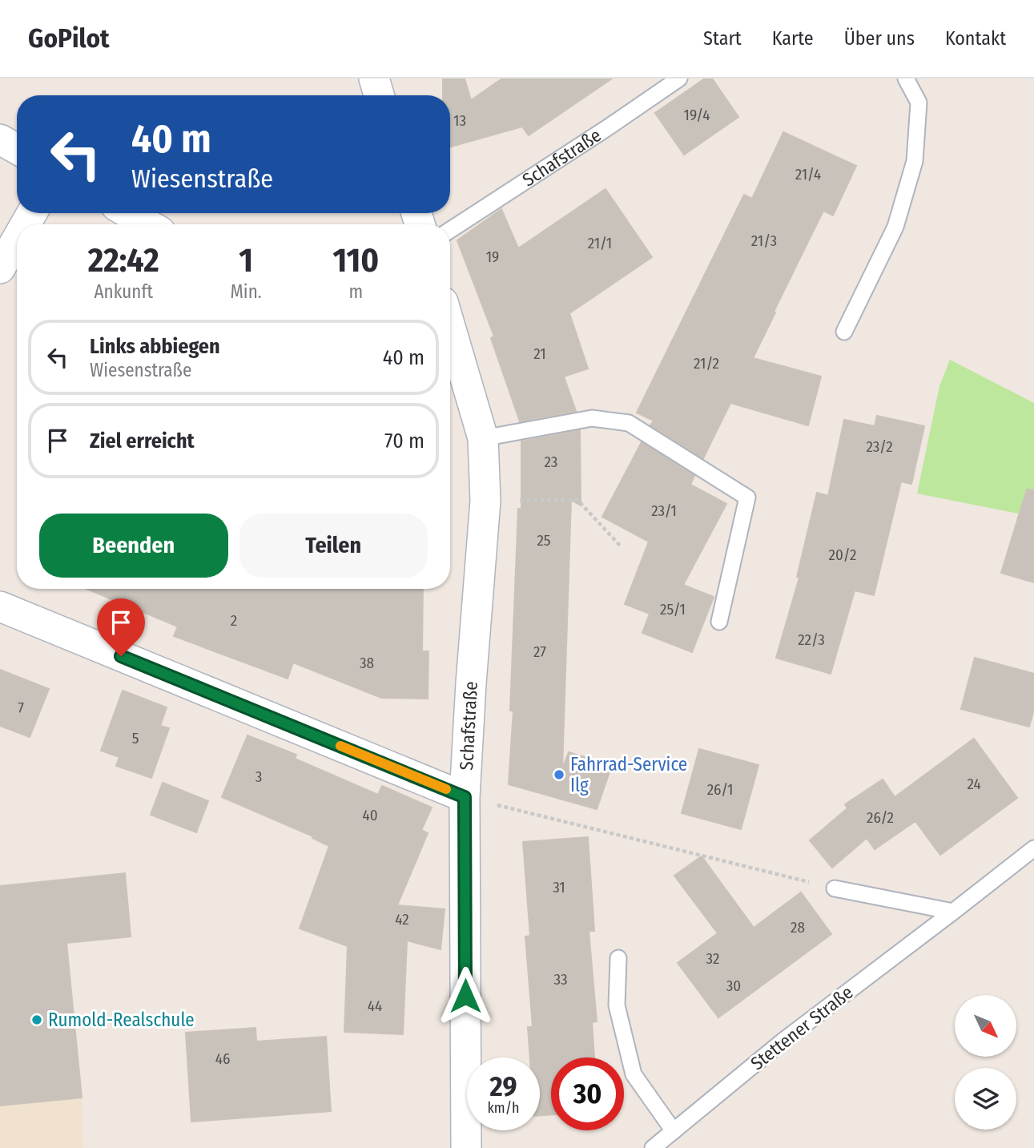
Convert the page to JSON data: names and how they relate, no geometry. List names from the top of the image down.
{
  "streets": {
    "street": ["Schafstraße"],
    "lane": ["Stettener Straße"]
  },
  "places": ["Fahrrad-Service Ilg", "Rumold-Realschule"],
  "house_numbers": [
    "19/4",
    "13",
    "21/4",
    "21/3",
    "21/1",
    "19",
    "21",
    "21/2",
    "23/2",
    "23",
    "23/1",
    "25",
    "20/2",
    "25/1",
    "2",
    "22/3",
    "27",
    "38",
    "7",
    "5",
    "3",
    "24",
    "26/1",
    "40",
    "26/2",
    "31",
    "42",
    "28",
    "32",
    "33",
    "30",
    "44",
    "46"
  ],
  "north": "bottom right",
  "page": {
    "header": "GoPilot",
    "nav": [
      "Start",
      "Karte",
      "Über uns",
      "Kontakt"
    ],
    "turn": ["40 m", "Wiesenstraße"],
    "eta": [
      "22:42",
      "Ankunft",
      "1",
      "Min.",
      "110",
      "m"
    ],
    "list": [
      {
        "name": "Links abbiegen",
        "note": "Wiesenstraße",
        "value": "40 m"
      },
      {
        "name": "Ziel erreicht",
        "value": "70 m"
      }
    ],
    "buttons": ["Beenden", "Teilen"],
    "speed": "29 km/h",
    "limit": "30"
  }
}
